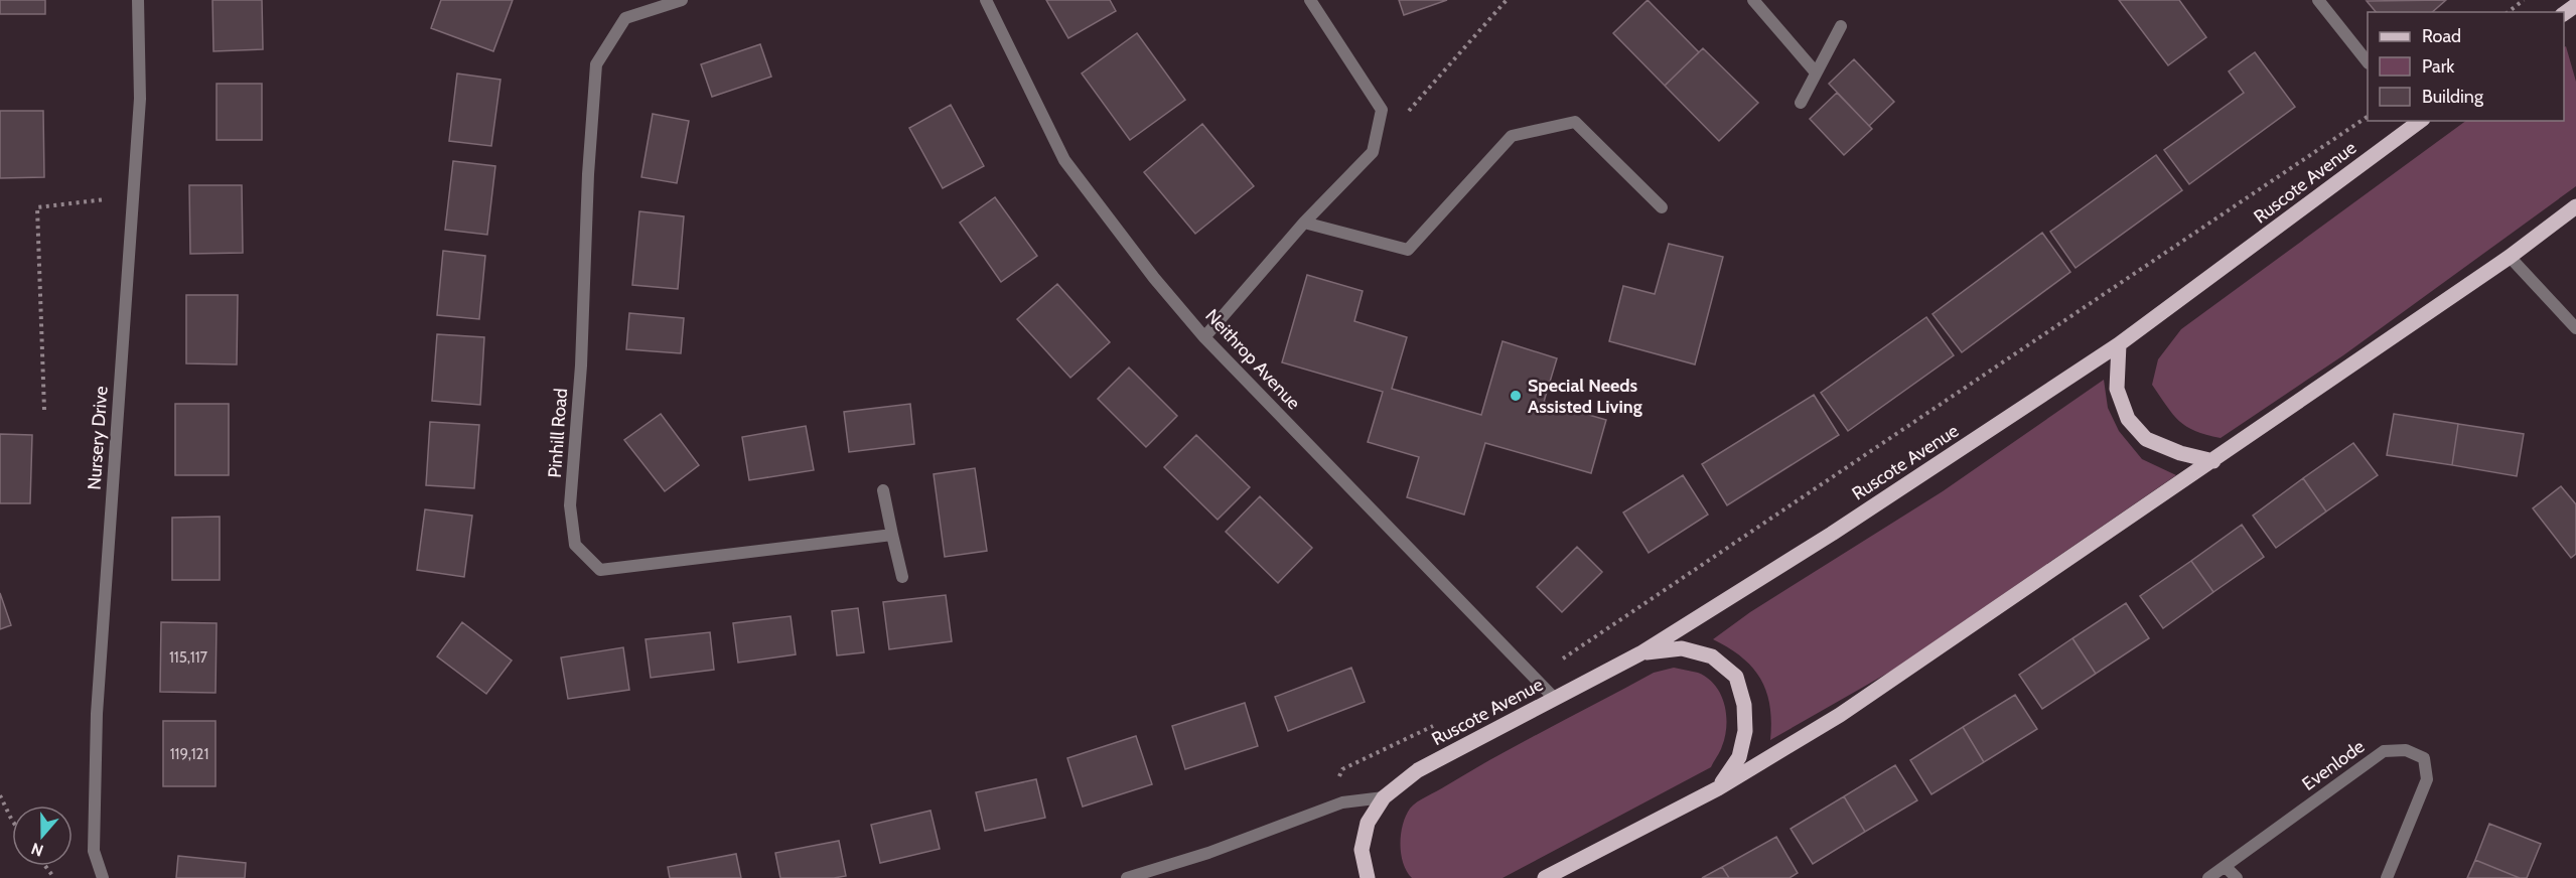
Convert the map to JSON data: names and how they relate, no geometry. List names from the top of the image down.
{
  "streets": {
    "main road": ["Ruscote Avenue"],
    "street": [
      "Neithrop Avenue",
      "Pinhill Road",
      "Nursery Drive",
      "Evenlode"
    ]
  },
  "crossings": [
    ["Ruscote Avenue", "Neithrop Avenue"]
  ],
  "places": ["Special Needs Assisted Living"],
  "house_numbers": ["115,117", "119,121"],
  "legend": ["Road", "Park", "Building"],
  "north": "bottom"
}
